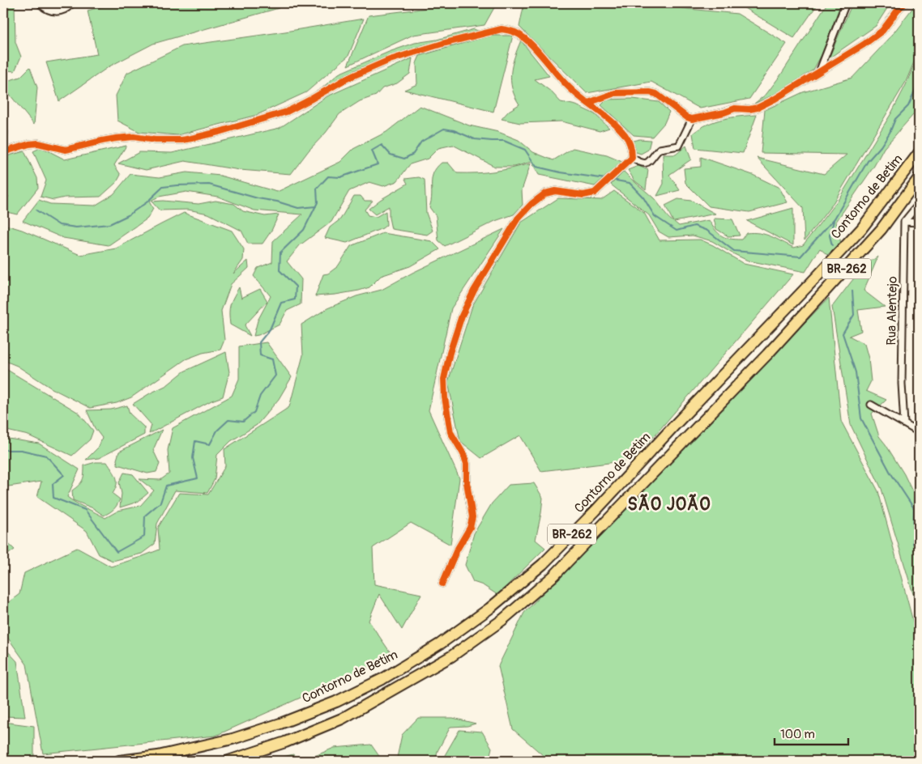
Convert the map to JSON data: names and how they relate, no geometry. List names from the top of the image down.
{
  "streets": {
    "highway": ["Contorno de Betim", "BR-262"],
    "street": ["Rua Alentejo"]
  },
  "districts": ["SÃO JOÃO"],
  "scale_bar": "100 m"
}
